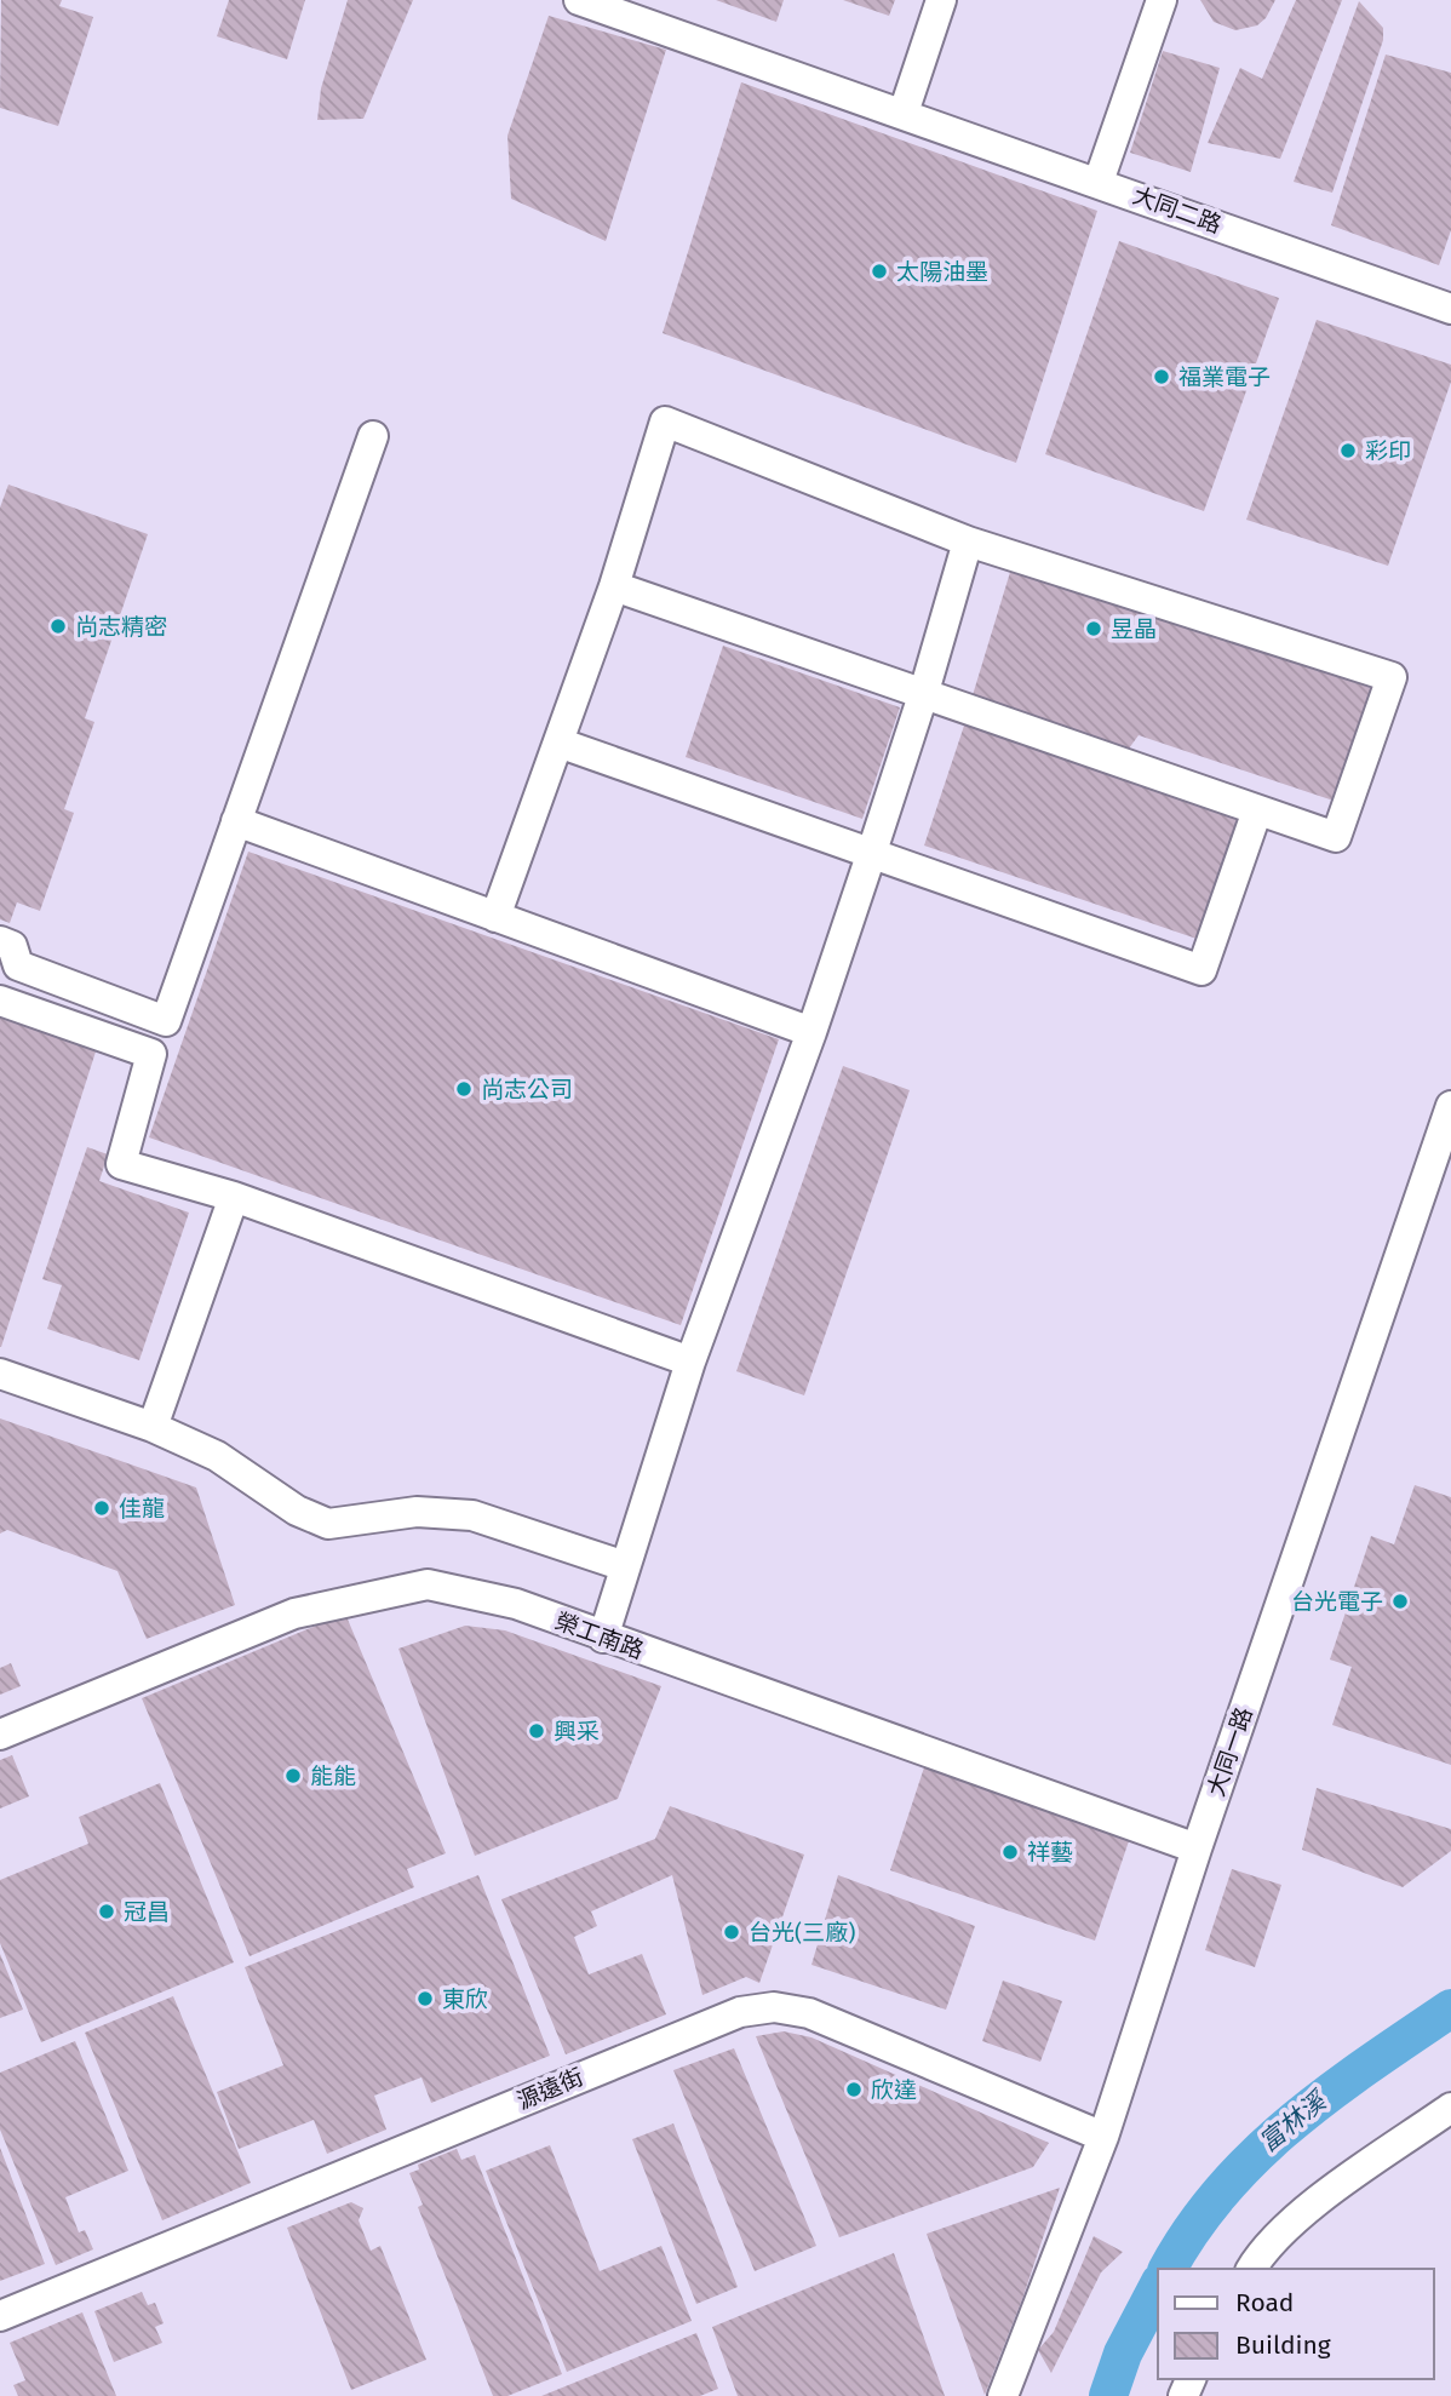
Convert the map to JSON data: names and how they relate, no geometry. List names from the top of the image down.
{
  "streets": {
    "street": [
      "大同二路",
      "榮工南路",
      "大同一路",
      "源遠街"
    ]
  },
  "crossings": [
    ["榮工南路", "大同一路"],
    ["大同一路", "源遠街"]
  ],
  "water": ["富林溪"],
  "places": [
    "太陽油墨",
    "福業電子",
    "彩印",
    "尚志精密",
    "昱晶",
    "尚志公司",
    "佳龍",
    "台光電子",
    "興采",
    "能能",
    "祥藝",
    "冠昌",
    "台光(三廠)",
    "東欣",
    "欣達"
  ],
  "legend": ["Road", "Building"]
}
